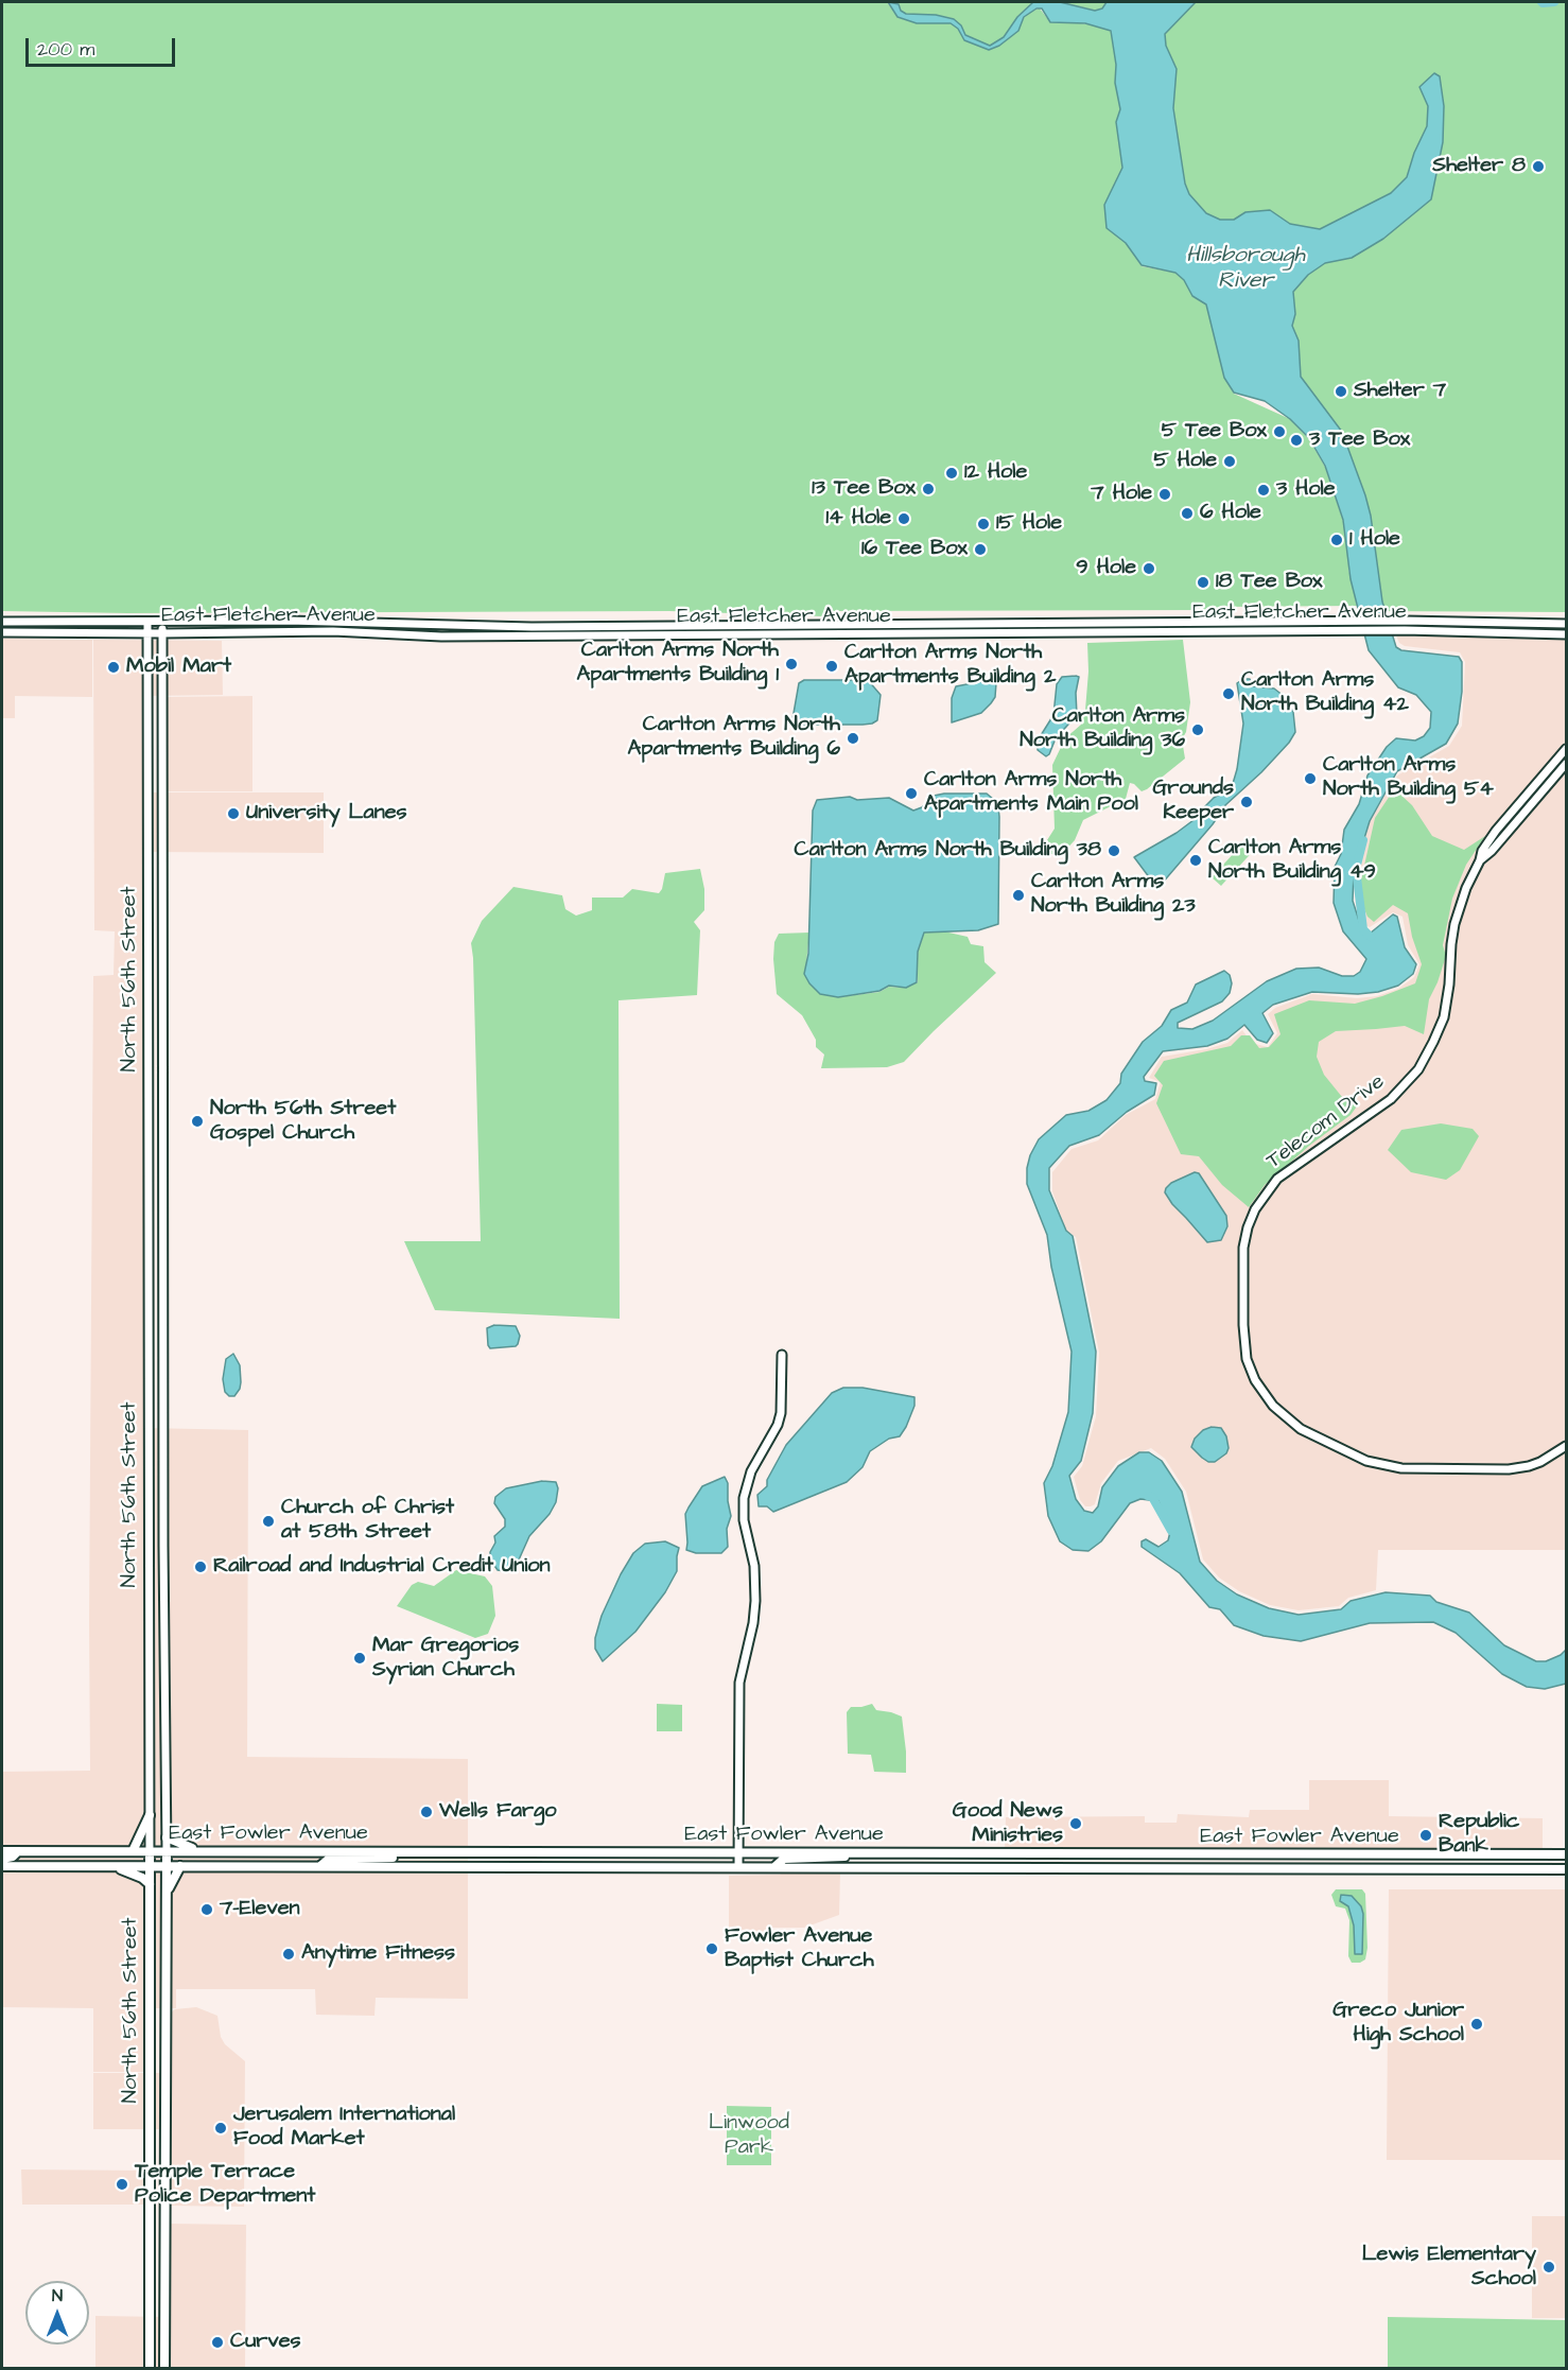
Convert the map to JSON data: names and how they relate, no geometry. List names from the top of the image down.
{
  "streets": {
    "main road": [
      "East Fletcher Avenue",
      "North 56th Street",
      "Telecom Drive",
      "East Fowler Avenue"
    ]
  },
  "crossings": [
    ["East Fletcher Avenue", "North 56th Street"],
    ["North 56th Street", "East Fowler Avenue"]
  ],
  "water": ["Hillsborough River"],
  "parks": ["Linwood Park"],
  "places": [
    "Shelter 8",
    "Shelter 7",
    "5 Tee Box",
    "3 Tee Box",
    "5 Hole",
    "12 Hole",
    "13 Tee Box",
    "3 Hole",
    "7 Hole",
    "6 Hole",
    "14 Hole",
    "15 Hole",
    "1 Hole",
    "16 Tee Box",
    "9 Hole",
    "18 Tee Box",
    "Carlton Arms North Apartments Building 1",
    "Carlton Arms North Apartments Building 2",
    "Mobil Mart",
    "Carlton Arms North Building 42",
    "Carlton Arms North Building 36",
    "Carlton Arms North Apartments Building 6",
    "Carlton Arms North Building 54",
    "Carlton Arms North Apartments Main Pool",
    "Grounds Keeper",
    "University Lanes",
    "Carlton Arms North Building 38",
    "Carlton Arms North Building 49",
    "Carlton Arms North Building 23",
    "North 56th Street Gospel Church",
    "Church of Christ at 58th Street",
    "Railroad and Industrial Credit Union",
    "Mar Gregorios Syrian Church",
    "Wells Fargo",
    "Good News Ministries",
    "Republic Bank",
    "7-Eleven",
    "Fowler Avenue Baptist Church",
    "Anytime Fitness",
    "Greco Junior High School",
    "Jerusalem International Food Market",
    "Temple Terrace Police Department",
    "Lewis Elementary School",
    "Curves"
  ],
  "scale_bar": "200 m",
  "north": "top"
}
